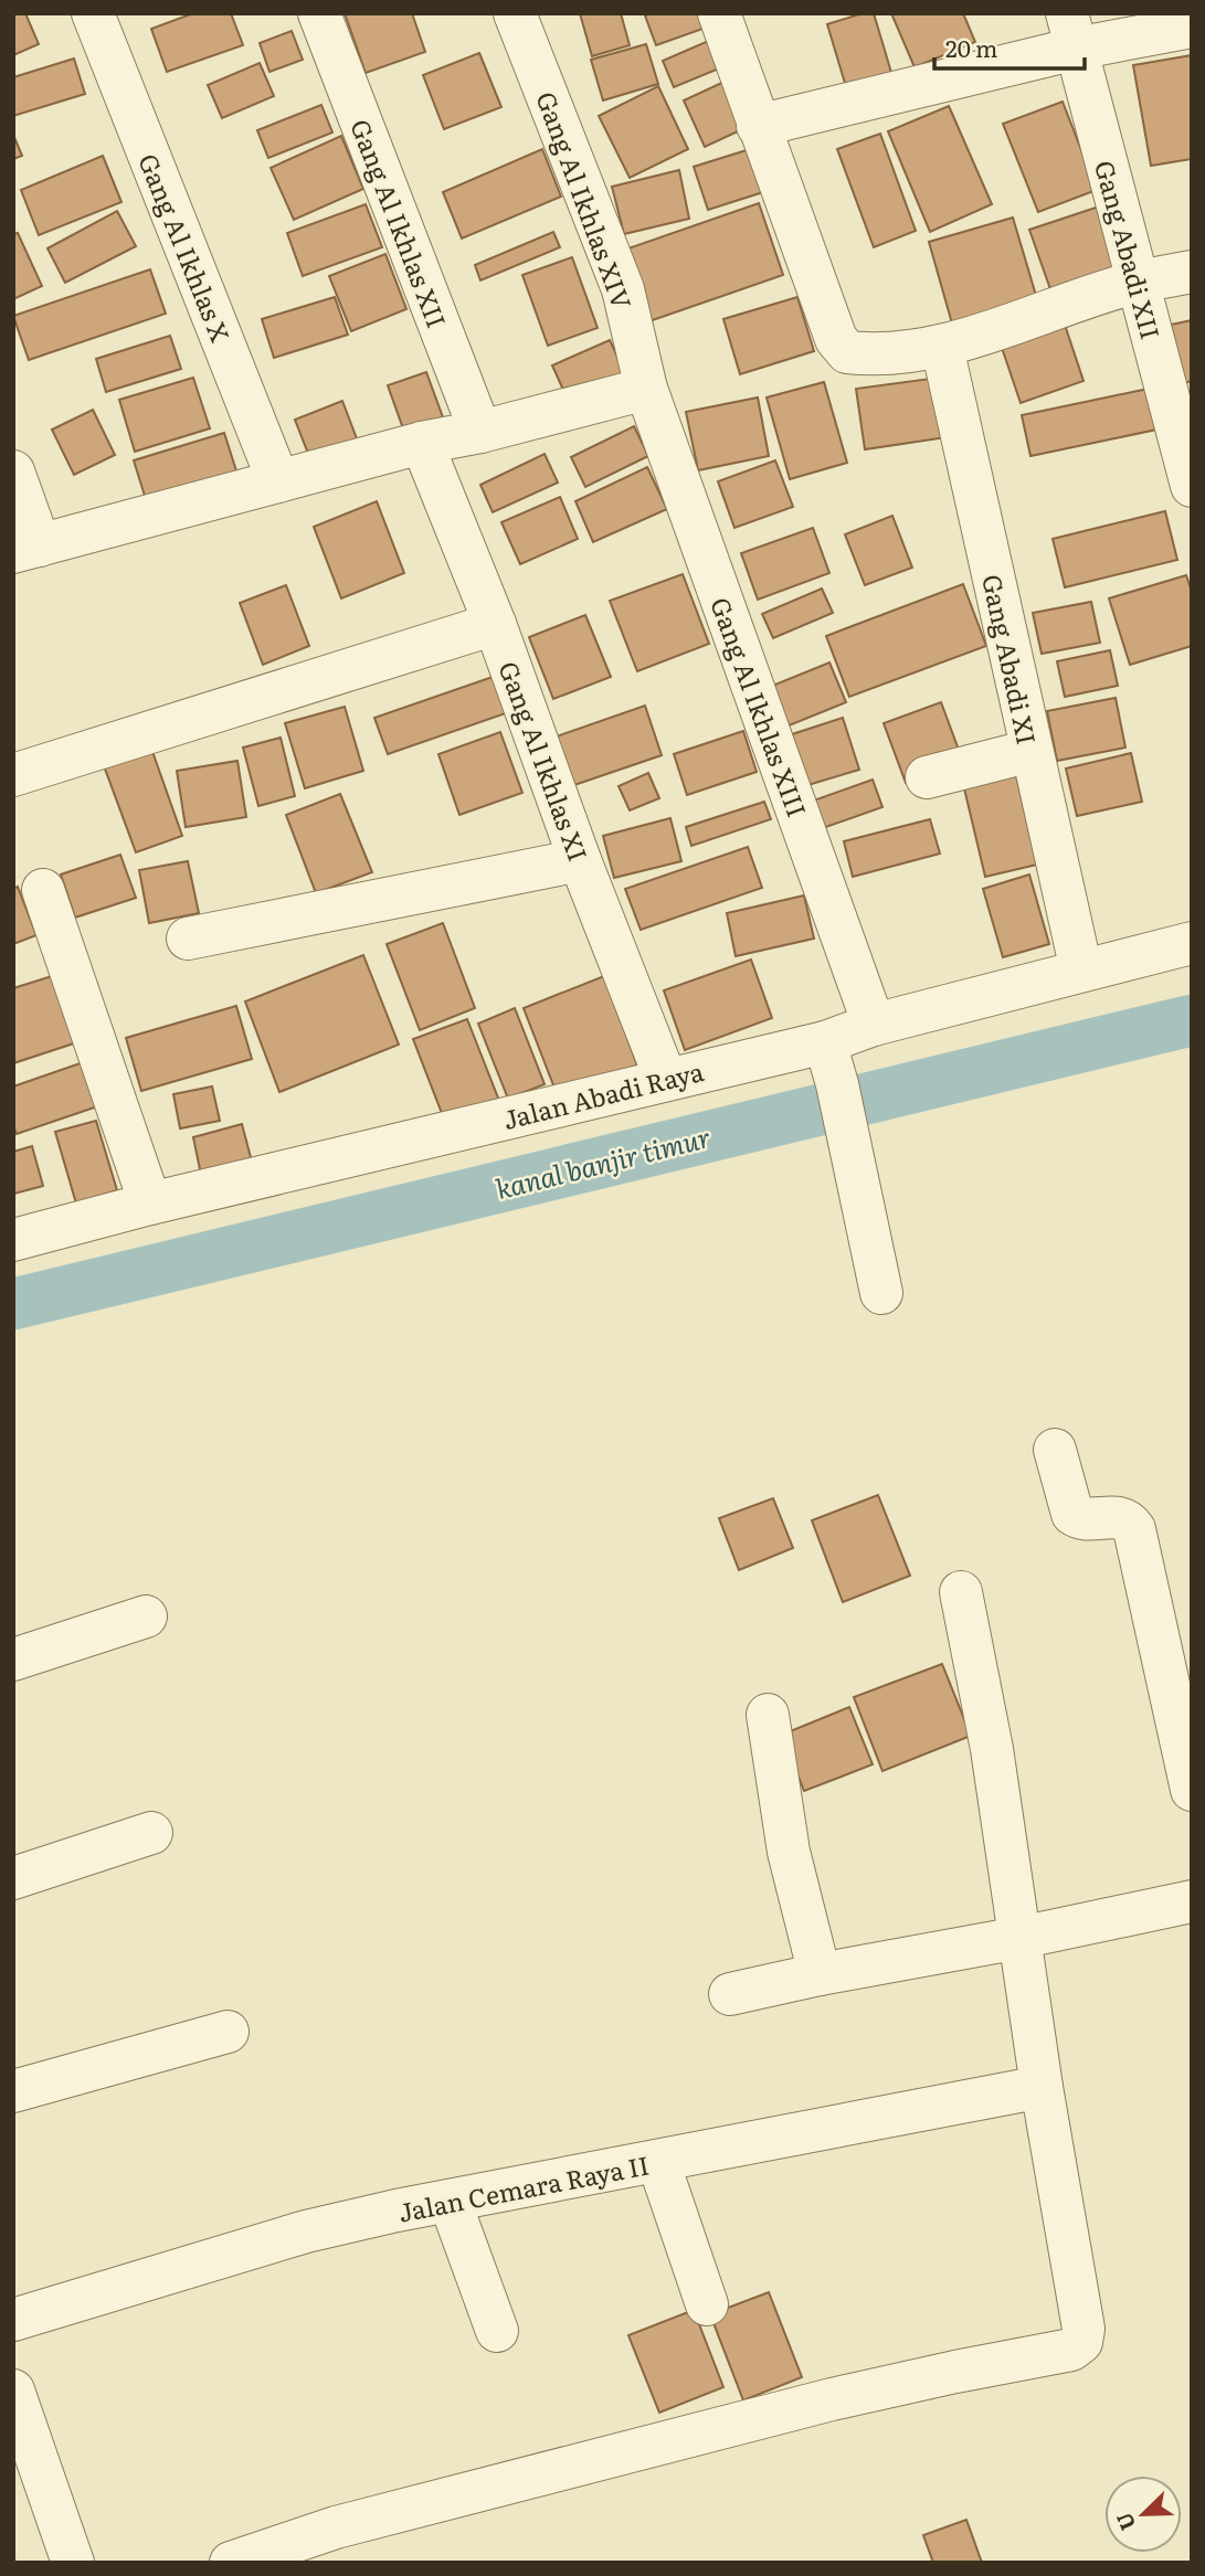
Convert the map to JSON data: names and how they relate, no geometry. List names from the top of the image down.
{
  "streets": {
    "street": [
      "Gang Al Ikhlas XIV",
      "Gang Al Ikhlas XII",
      "Gang Al Ikhlas X",
      "Gang Abadi XII",
      "Gang Abadi XI",
      "Gang Al Ikhlas XIII",
      "Gang Al Ikhlas XI",
      "Jalan Abadi Raya",
      "Jalan Cemara Raya II"
    ]
  },
  "crossings": [
    ["Gang Al Ikhlas XIV", "Gang Al Ikhlas XIII"],
    ["Gang Abadi XI", "Jalan Abadi Raya"],
    ["Gang Al Ikhlas XIII", "Jalan Abadi Raya"],
    ["Gang Al Ikhlas XI", "Jalan Abadi Raya"]
  ],
  "water": ["kanal banjir timur"],
  "scale_bar": "20 m",
  "north": "bottom left"
}
